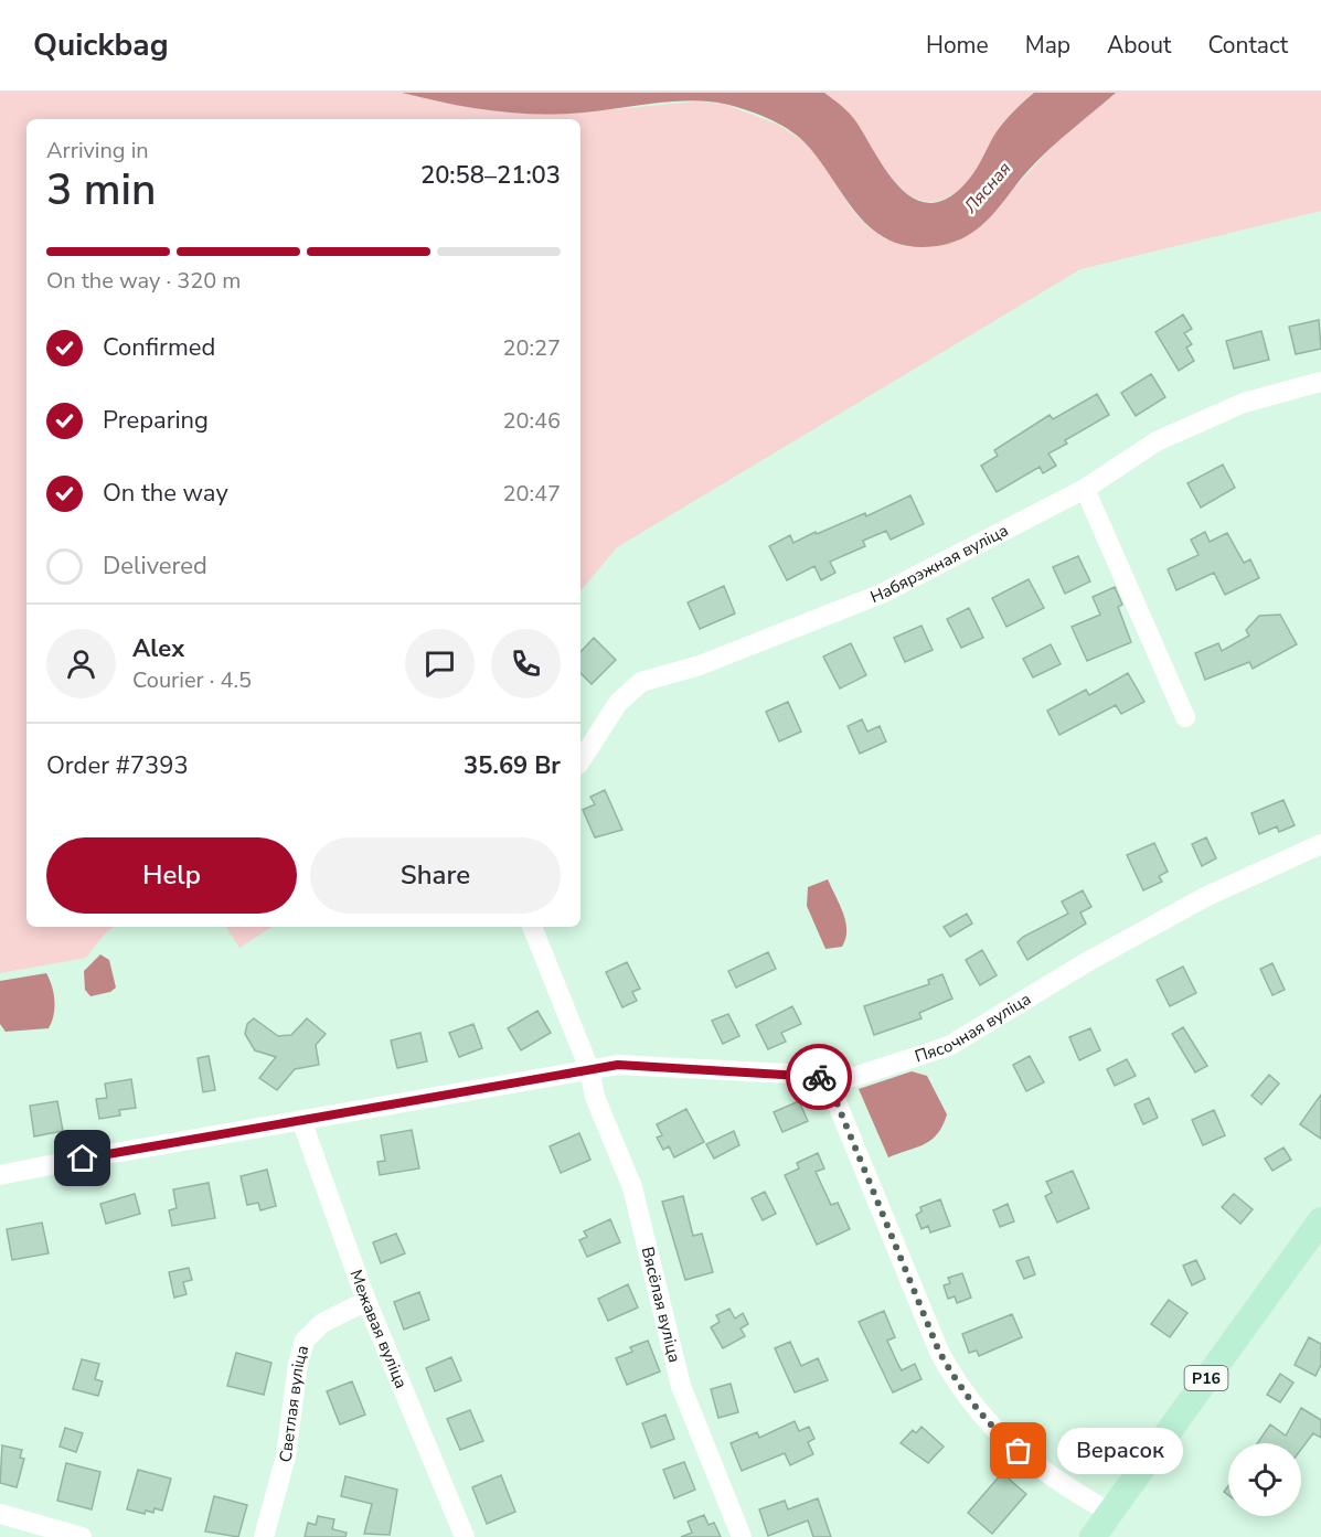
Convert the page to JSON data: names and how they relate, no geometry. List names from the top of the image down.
{
  "streets": {
    "main road": ["Р16"],
    "street": [
      "Набярэжная вуліца",
      "Пясочная вуліца",
      "Вясёлая вуліца",
      "Межавая вуліца",
      "Светлая вуліца"
    ]
  },
  "crossings": [
    ["Пясочная вуліца", "Вясёлая вуліца"],
    ["Пясочная вуліца", "Межавая вуліца"],
    ["Межавая вуліца", "Светлая вуліца"]
  ],
  "water": ["Лясная"],
  "places": ["Верасок"],
  "page": {
    "header": "Quickbag",
    "nav": [
      "Home",
      "Map",
      "About",
      "Contact"
    ],
    "heading": ["3 min", "Arriving in", "20:58–21:03"],
    "panel": [
      "Alex",
      "Courier · 4.5",
      "Order #7393",
      "35.69 Br"
    ],
    "bar": "On the way · 320 m",
    "list": [
      ["Confirmed", "20:27"],
      ["Preparing", "20:46"],
      ["On the way", "20:47"],
      "Delivered"
    ],
    "buttons": ["Help", "Share"],
    "bubble": "Верасок"
  }
}
